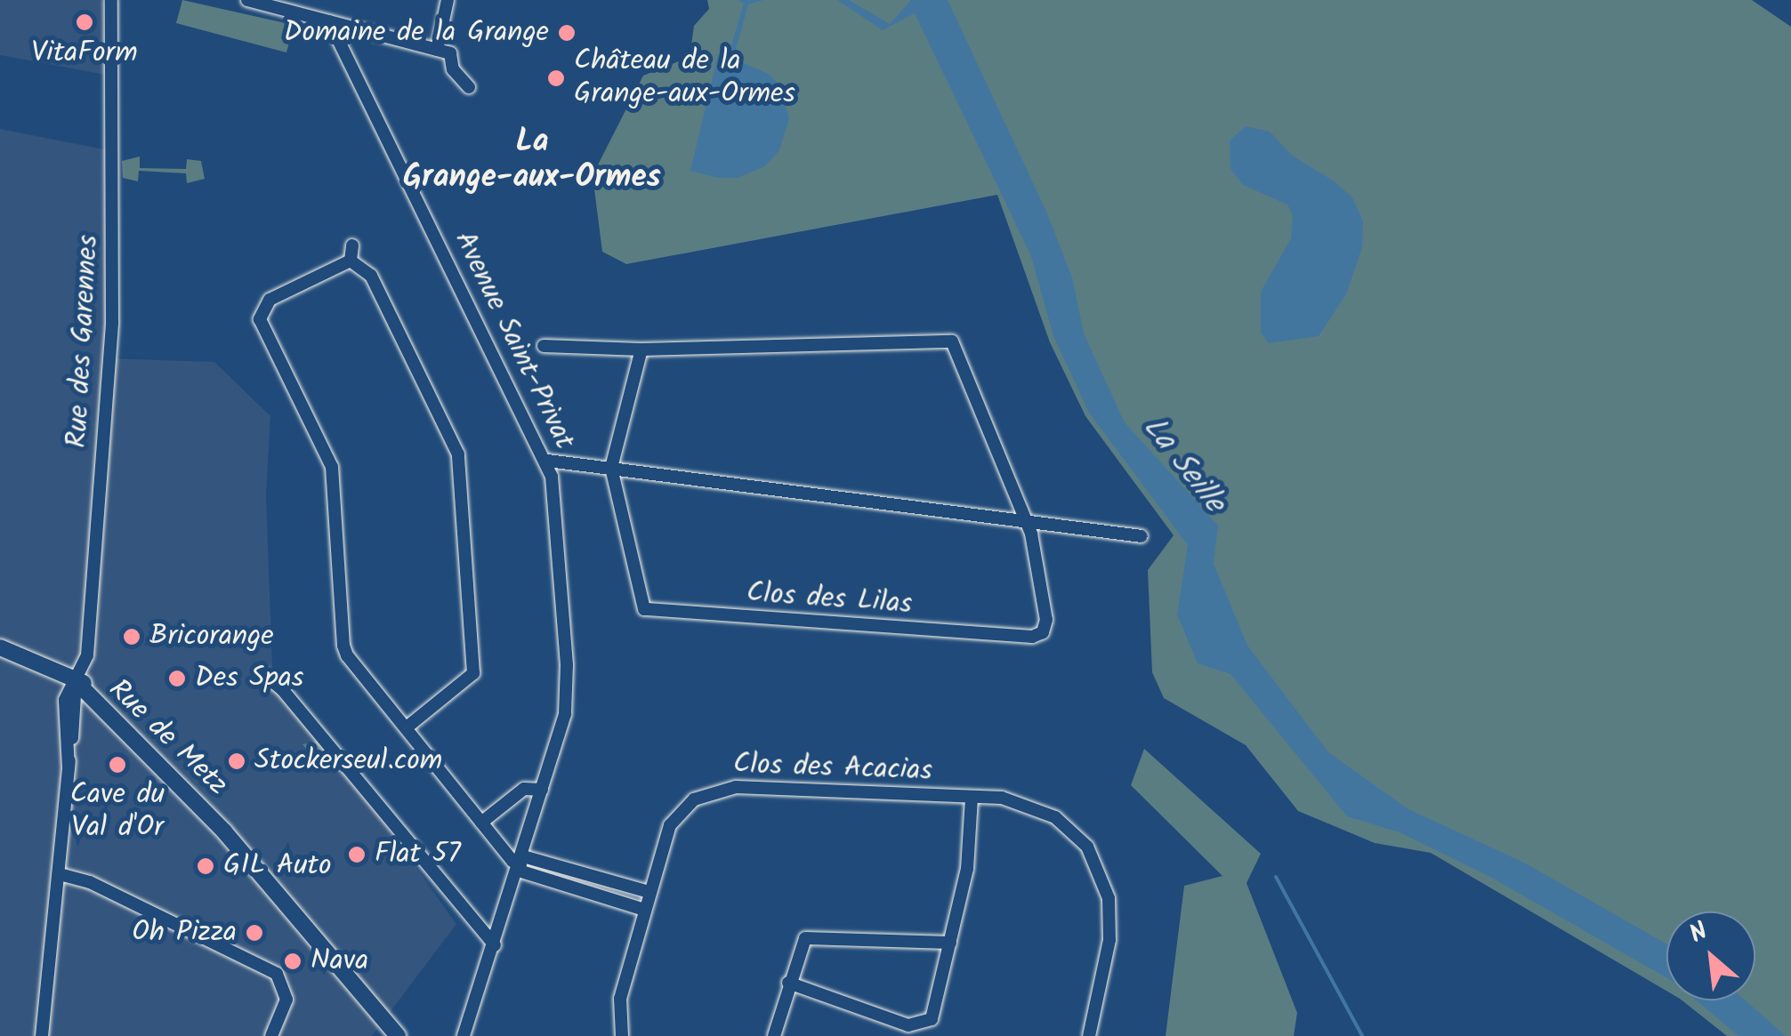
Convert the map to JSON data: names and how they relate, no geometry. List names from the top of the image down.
{
  "streets": {
    "main road": ["Rue de Metz"],
    "street": [
      "Avenue Saint-Privat",
      "Rue des Garennes",
      "Clos des Lilas",
      "Clos des Acacias"
    ]
  },
  "crossings": [
    ["Rue des Garennes", "Rue de Metz"]
  ],
  "districts": ["La Grange-aux-Ormes"],
  "water": ["La Seille"],
  "places": [
    "VitaForm",
    "Domaine de la Grange",
    "Château de la Grange-aux-Ormes",
    "Bricorange",
    "Des Spas",
    "Stockerseul.com",
    "Cave du Val d'Or",
    "Flat 57",
    "GIL Auto",
    "Oh Pizza",
    "Nava"
  ],
  "north": "top left"
}
